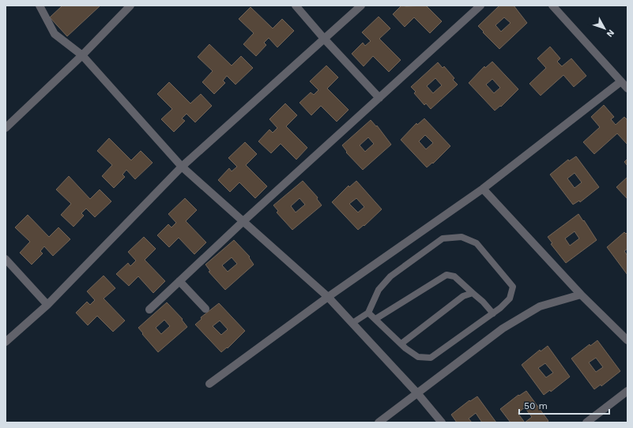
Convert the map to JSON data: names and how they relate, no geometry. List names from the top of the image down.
{
  "scale_bar": "50 m",
  "north": "bottom right"
}
